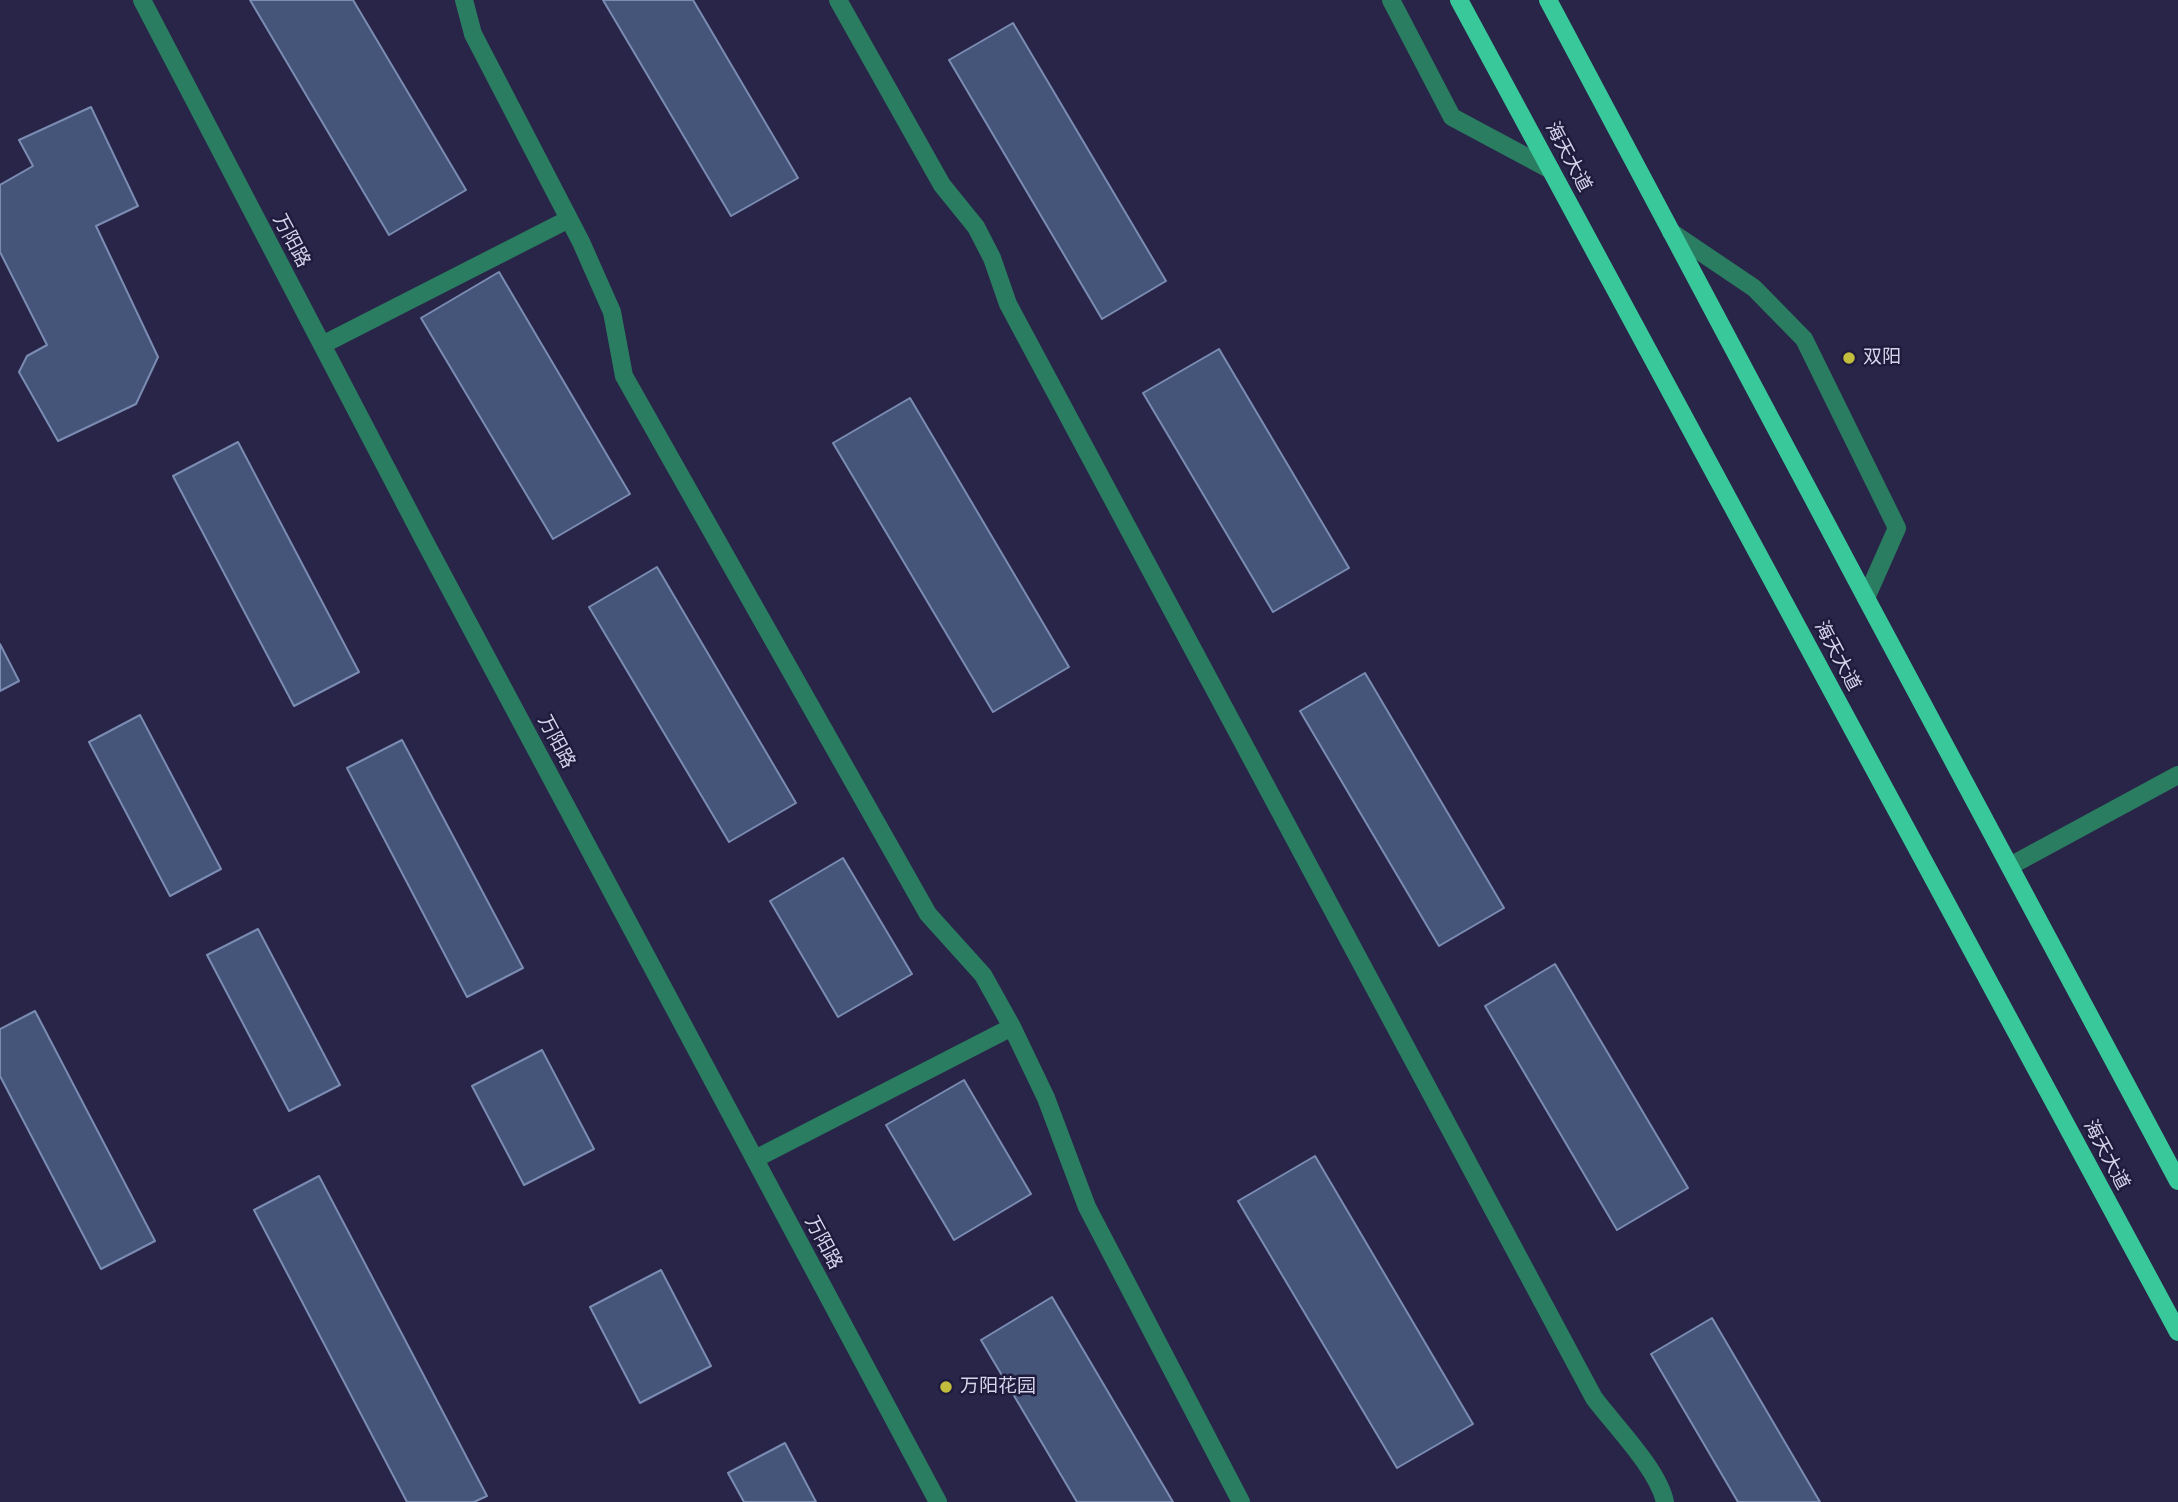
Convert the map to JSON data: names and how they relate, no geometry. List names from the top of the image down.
{
  "streets": {
    "main road": ["海天大道"],
    "street": ["万阳路"]
  },
  "places": ["双阳", "万阳花园"]
}
